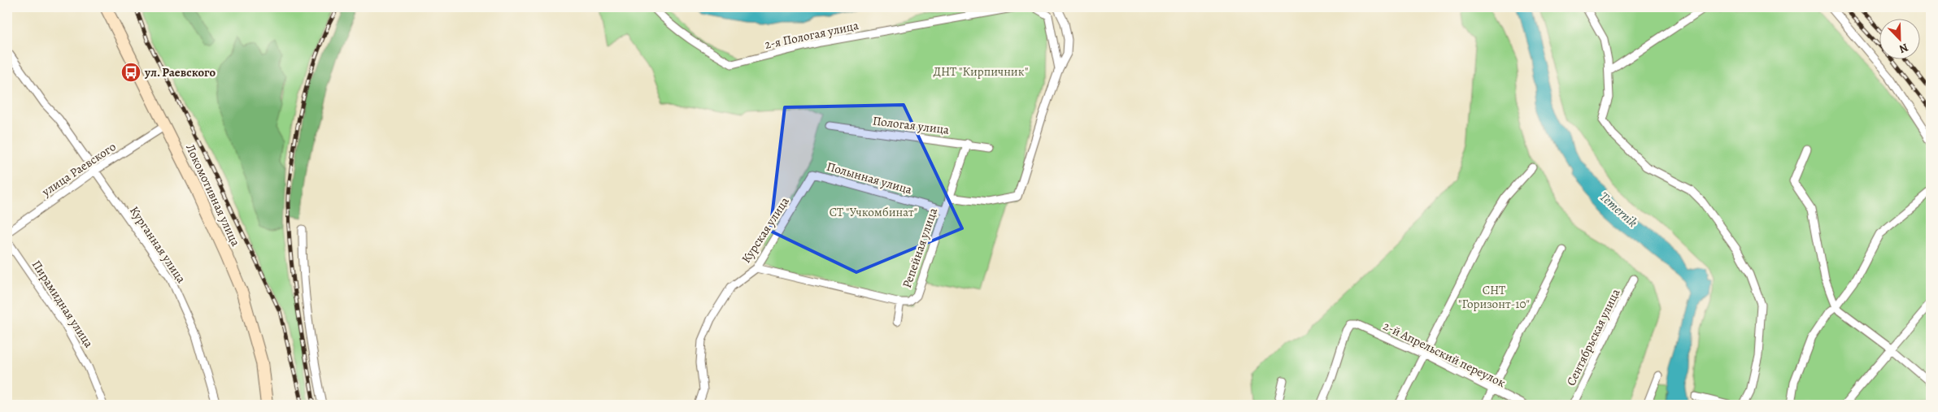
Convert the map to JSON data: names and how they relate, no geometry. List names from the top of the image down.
{
  "streets": {
    "street": [
      "2-я Пологая улица",
      "Пологая улица",
      "улица Раевского",
      "Полынная улица",
      "Локомотивная улица",
      "Курская улица",
      "Курганная улица",
      "Репейная улица",
      "Пирамидная улица",
      "Сентябрьская улица",
      "2-й Апрельский переулок"
    ]
  },
  "crossings": [
    ["Пологая улица", "Репейная улица"],
    ["улица Раевского", "Локомотивная улица"],
    ["улица Раевского", "Курганная улица"],
    ["Полынная улица", "Курская улица"],
    ["Полынная улица", "Репейная улица"],
    ["Курская улица", "Репейная улица"]
  ],
  "water": ["Temernik"],
  "parks": ["ДНТ \"Кирпичник\"", "СТ \"Учкомбинат\"", "СНТ \"Горизонт-10\""],
  "places": {
    "bus stop": ["ул. Раевского"]
  },
  "north": "bottom right"
}
